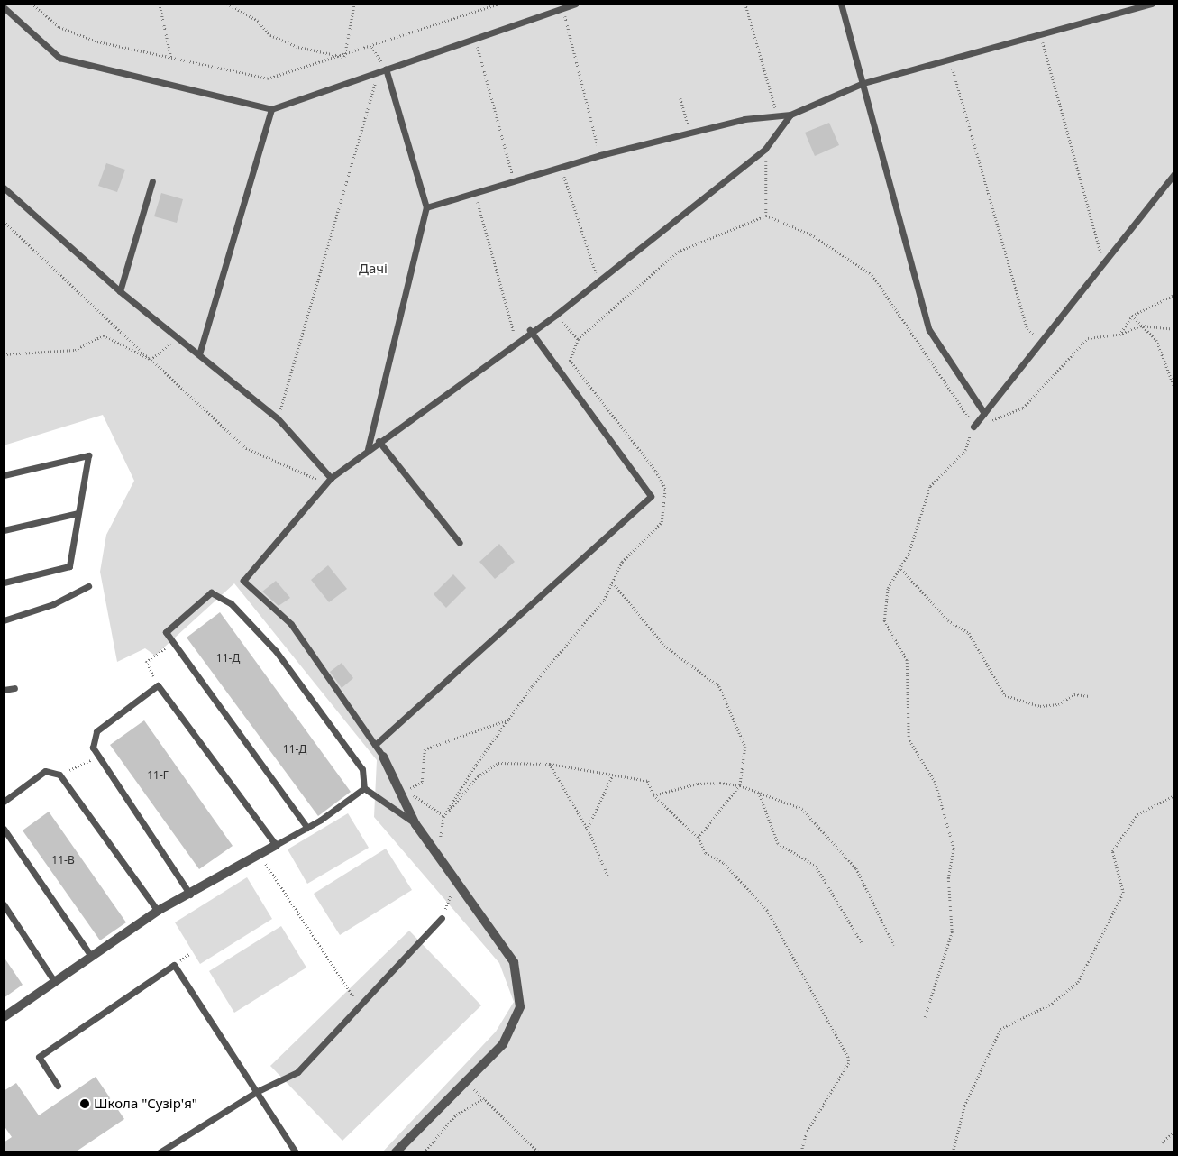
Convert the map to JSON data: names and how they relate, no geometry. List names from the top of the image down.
{
  "parks": ["Дачі"],
  "places": ["Школа \"Сузір'я\""],
  "house_numbers": [
    "11-Д",
    "11-Д",
    "11-Г",
    "11-В"
  ]
}
